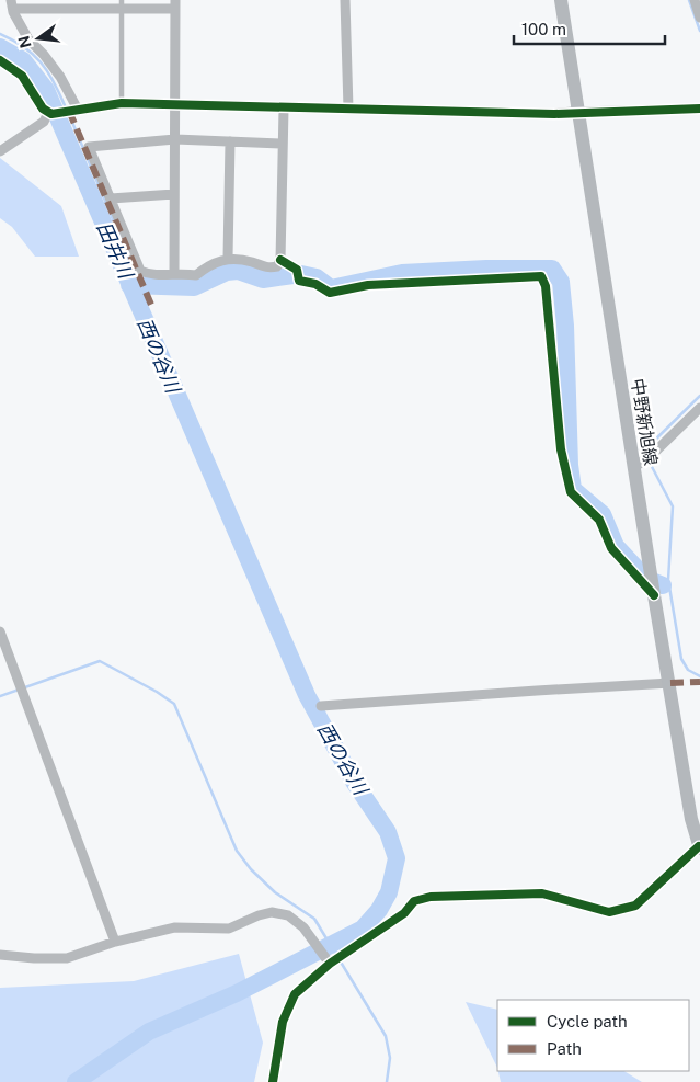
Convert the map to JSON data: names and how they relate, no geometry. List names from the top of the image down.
{
  "streets": {
    "main road": ["中野新旭線"]
  },
  "water": ["田井川", "西の谷川"],
  "legend": ["Cycle path", "Path"],
  "scale_bar": "100 m",
  "north": "left"
}
